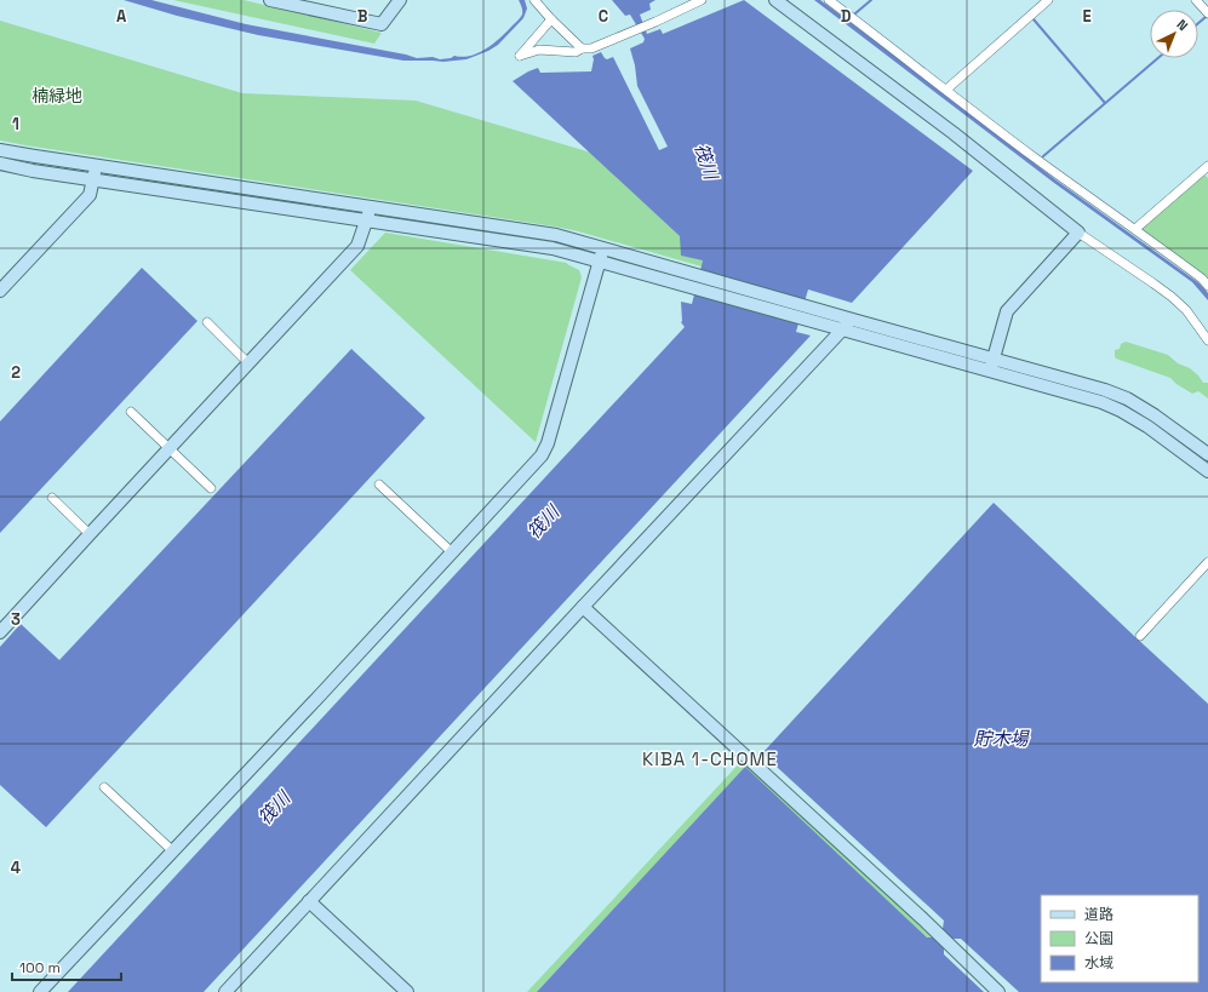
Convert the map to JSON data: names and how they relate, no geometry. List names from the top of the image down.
{
  "districts": ["KIBA 1-CHOME"],
  "water": ["筏川", "貯木場"],
  "parks": ["楠緑地"],
  "legend": ["道路", "公園", "水域"],
  "scale_bar": "100 m",
  "north": "top right",
  "grid": {
    "columns": [
      "A",
      "B",
      "C",
      "D",
      "E"
    ],
    "rows": [
      "1",
      "2",
      "3",
      "4"
    ]
  }
}
